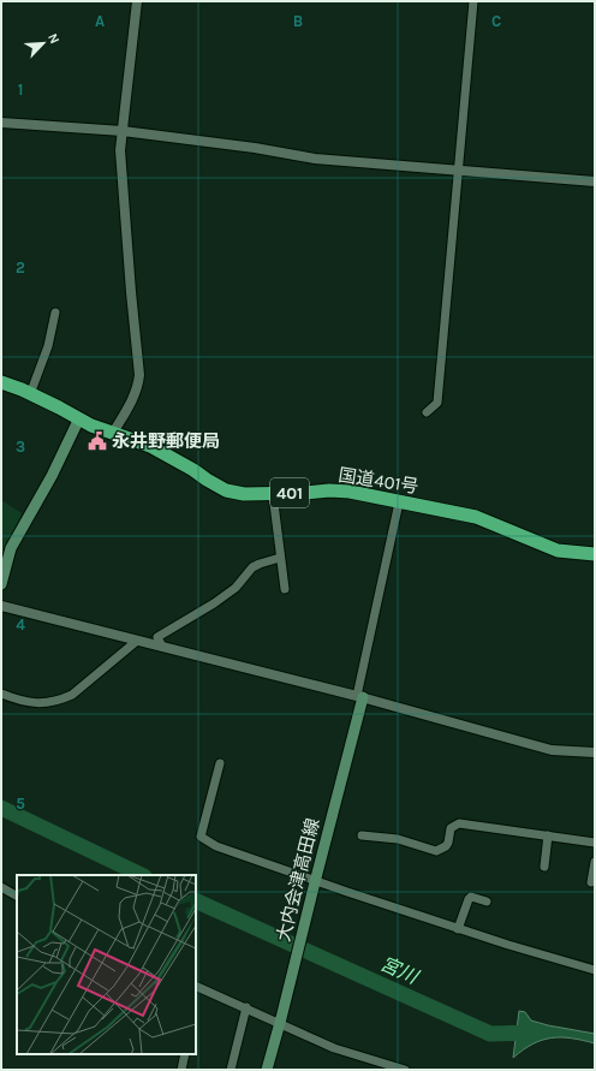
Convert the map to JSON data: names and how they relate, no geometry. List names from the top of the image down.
{
  "streets": {
    "highway": ["国道401号", "401"],
    "main road": ["大内会津高田線"]
  },
  "water": ["宮川"],
  "places": {
    "public building": ["永井野郵便局"]
  },
  "north": "top right",
  "grid": {
    "columns": ["A", "B", "C"],
    "rows": [
      "1",
      "2",
      "3",
      "4",
      "5"
    ]
  }
}
